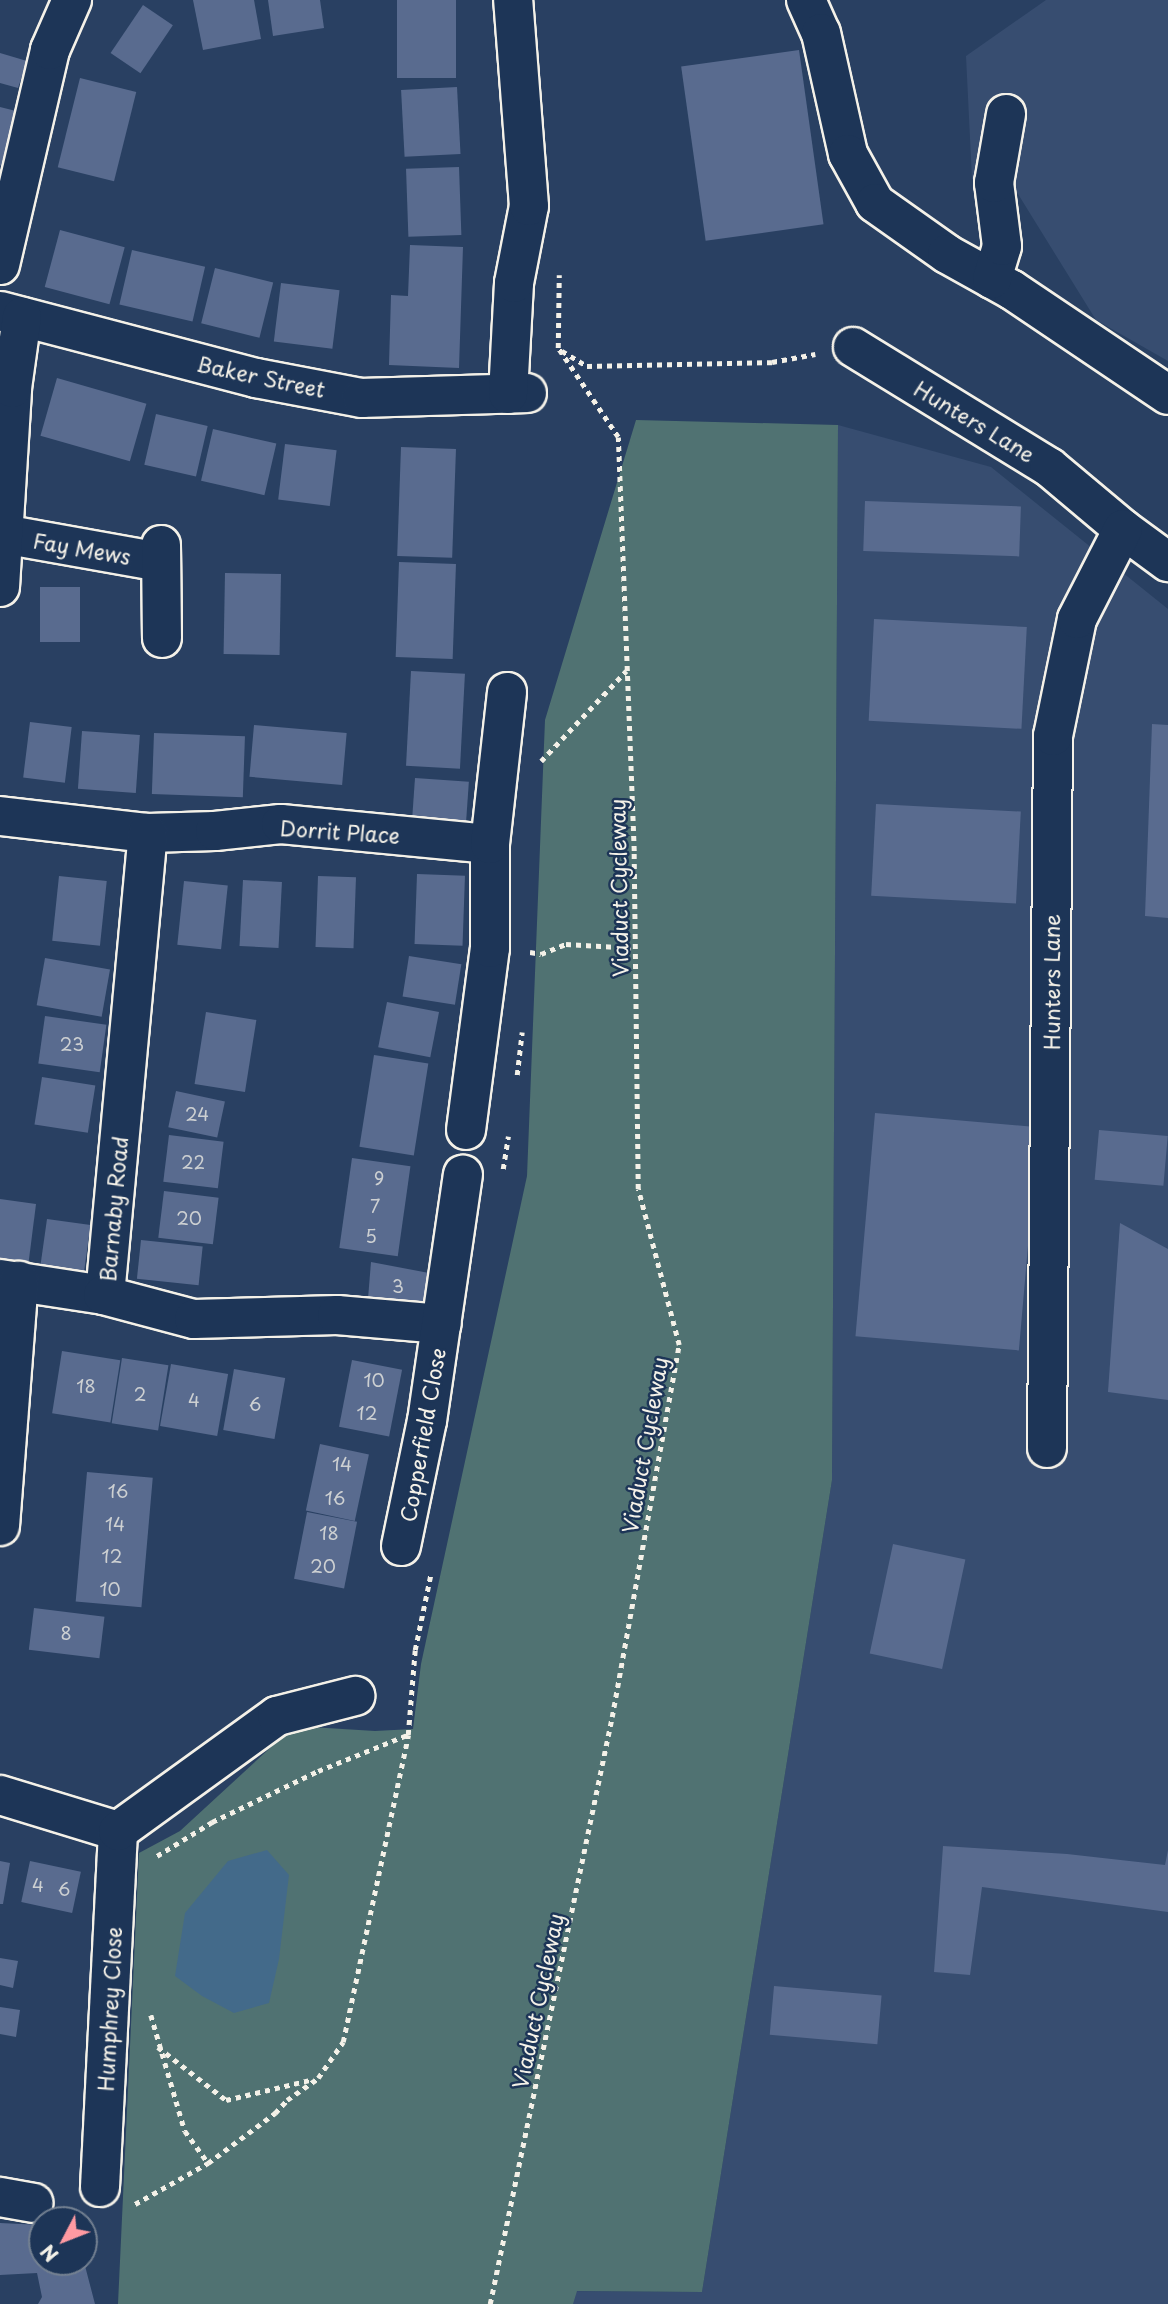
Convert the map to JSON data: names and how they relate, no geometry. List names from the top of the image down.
{
  "streets": {
    "street": [
      "Baker Street",
      "Hunters Lane",
      "Fay Mews",
      "Dorrit Place",
      "Barnaby Road",
      "Copperfield Close",
      "Humphrey Close"
    ],
    "path": ["Viaduct Cycleway"]
  },
  "crossings": [
    ["Hunters Lane", "Viaduct Cycleway"],
    ["Dorrit Place", "Barnaby Road"],
    ["Barnaby Road", "Copperfield Close"]
  ],
  "house_numbers": [
    "23",
    "24",
    "22",
    "9",
    "7",
    "20",
    "5",
    "3",
    "10",
    "18",
    "2",
    "4",
    "6",
    "12",
    "14",
    "16",
    "16",
    "14",
    "18",
    "12",
    "20",
    "10",
    "8",
    "4",
    "6"
  ],
  "north": "bottom left"
}
